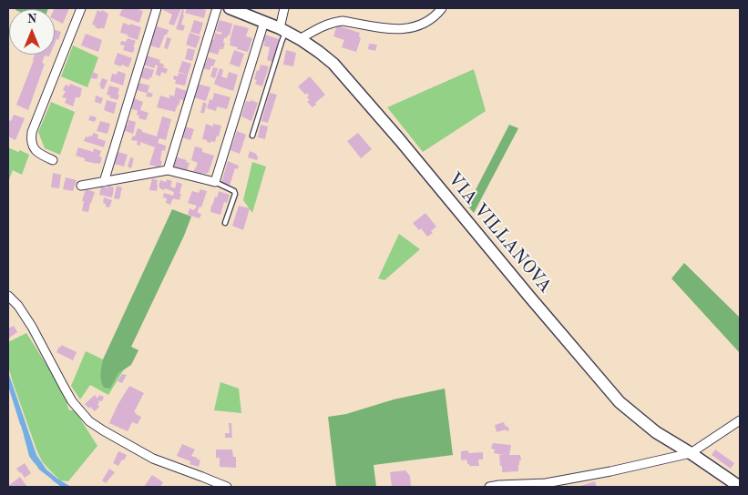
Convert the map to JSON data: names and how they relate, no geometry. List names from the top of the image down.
{
  "streets": {
    "street": ["VIA VILLANOVA"]
  },
  "north": "top"
}
